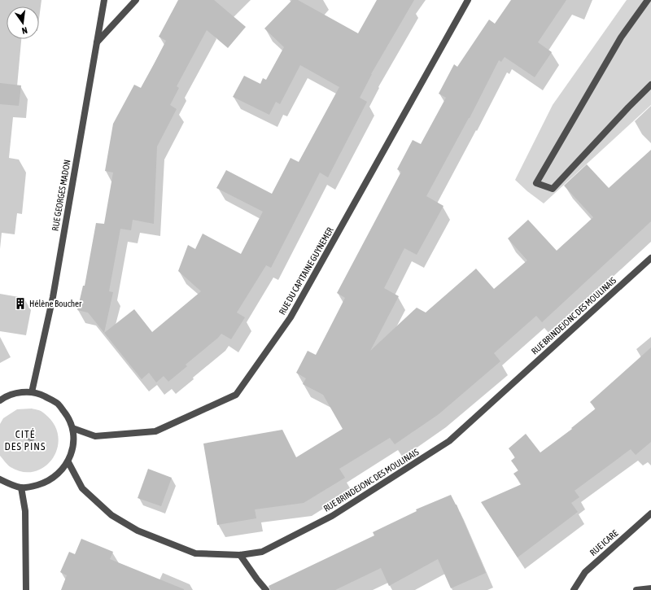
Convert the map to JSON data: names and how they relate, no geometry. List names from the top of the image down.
{
  "streets": {
    "street": [
      "RUE GEORGES MADON",
      "RUE DU CAPITAINE GUYNEMER",
      "RUE BRINDEJONC DES MOULINAIS",
      "RUE ICARE"
    ]
  },
  "districts": ["CITÉ DES PINS"],
  "places": {
    "building": ["Hélène Boucher"]
  },
  "north": "bottom"
}
